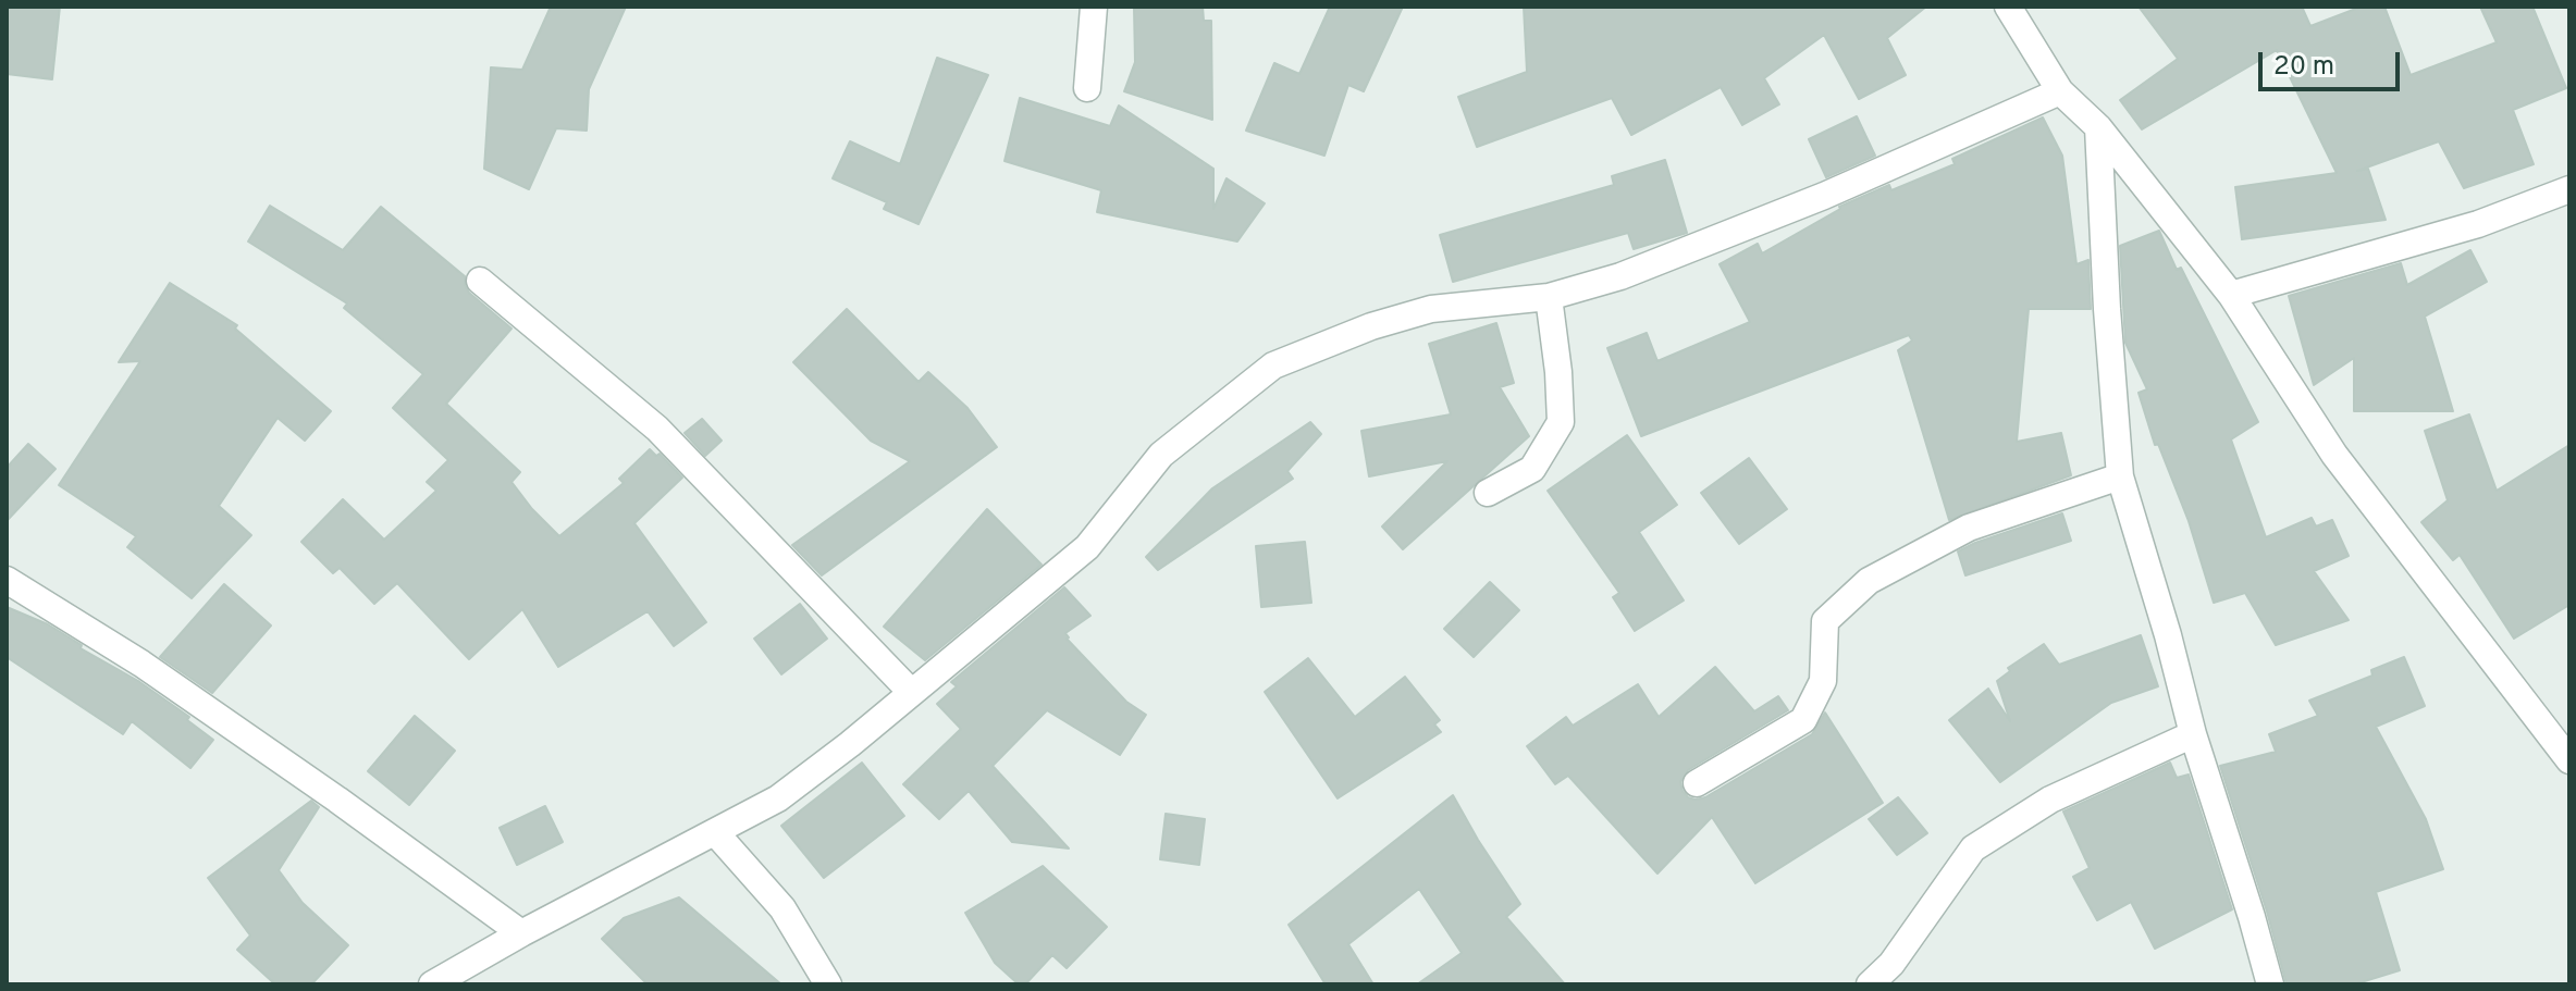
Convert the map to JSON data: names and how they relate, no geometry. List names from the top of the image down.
{
  "scale_bar": "20 m"
}
